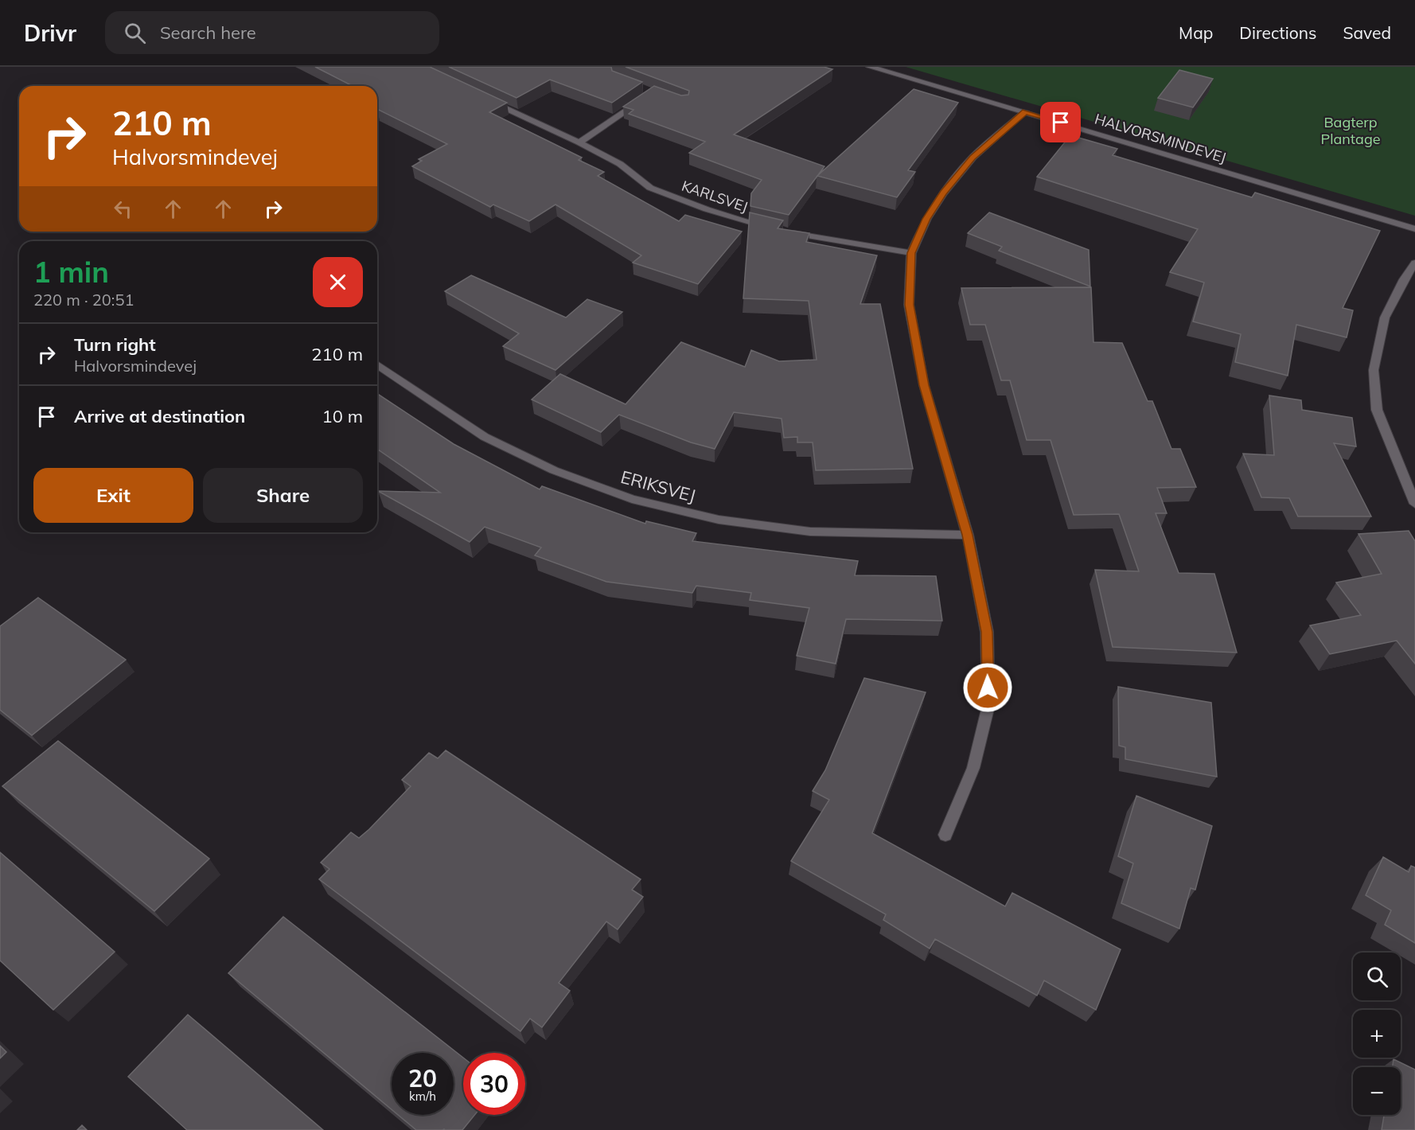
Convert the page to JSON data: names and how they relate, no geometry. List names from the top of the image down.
{
  "streets": {
    "street": ["HALVORSMINDEVEJ", "KARLSVEJ", "ERIKSVEJ"]
  },
  "parks": ["Bagterp Plantage"],
  "page": {
    "header": "Drivr",
    "search": "Search here",
    "nav": ["Map", "Directions", "Saved"],
    "turn": ["210 m", "Halvorsmindevej"],
    "heading": ["1 min", "220 m · 20:51"],
    "list": [
      {
        "name": "Turn right",
        "note": "Halvorsmindevej",
        "value": "210 m"
      },
      {
        "name": "Arrive at destination",
        "value": "10 m"
      }
    ],
    "buttons": ["Exit", "Share"],
    "map_buttons": ["+", "−"],
    "speed": "20 km/h",
    "limit": "30"
  }
}
